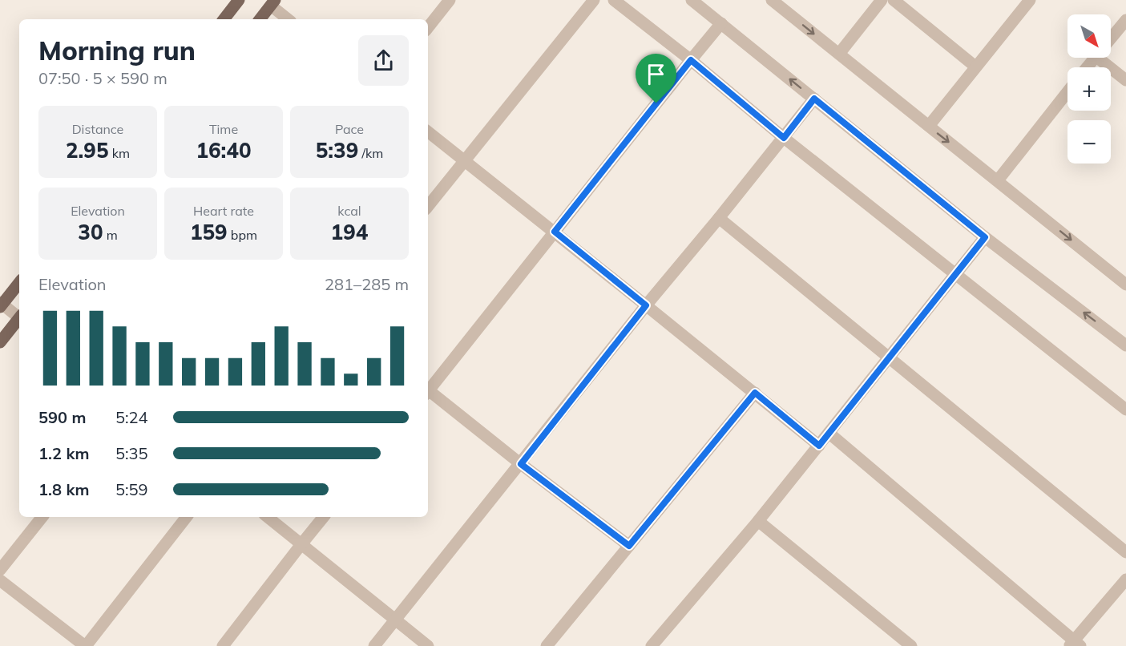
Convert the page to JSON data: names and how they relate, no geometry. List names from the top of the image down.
{
  "north": "bottom right",
  "page": {
    "map_buttons": ["+", "−"],
    "heading": ["Morning run", "07:50 · 5 × 590 m"],
    "stats": [
      ["Distance", "2.95 km"],
      ["Time", "16:40"],
      ["Pace", "5:39 /km"],
      ["Elevation", "30 m"],
      ["Heart rate", "159 bpm"],
      ["kcal", "194"]
    ],
    "chart": ["Elevation", "281–285 m"],
    "list": [
      {
        "name": "590 m",
        "note": "5:24"
      },
      {
        "name": "1.2 km",
        "note": "5:35"
      },
      {
        "name": "1.8 km",
        "note": "5:59"
      }
    ]
  }
}
